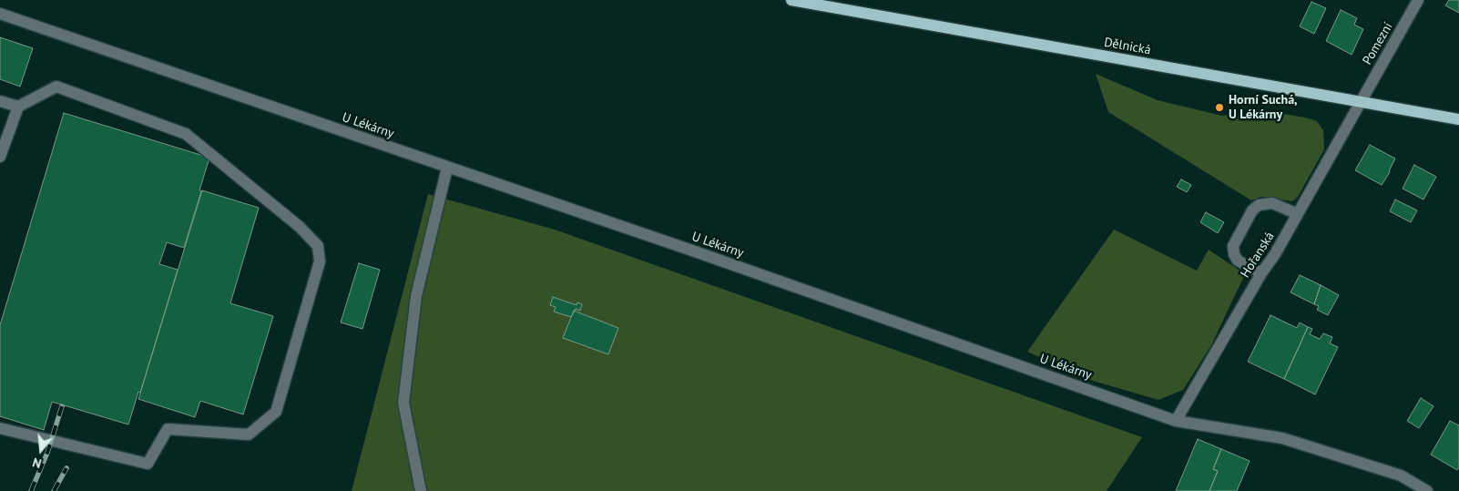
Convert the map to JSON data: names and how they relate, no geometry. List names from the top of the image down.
{
  "streets": {
    "main road": ["Dělnická"],
    "street": ["Pomezní", "U Lékárny", "Hořanská"]
  },
  "crossings": [
    ["Pomezní", "Dělnická"],
    ["Pomezní", "Hořanská"],
    ["Dělnická", "Hořanská"],
    ["U Lékárny", "Hořanská"]
  ],
  "places": ["Horní Suchá, U Lékárny"],
  "north": "bottom"
}
